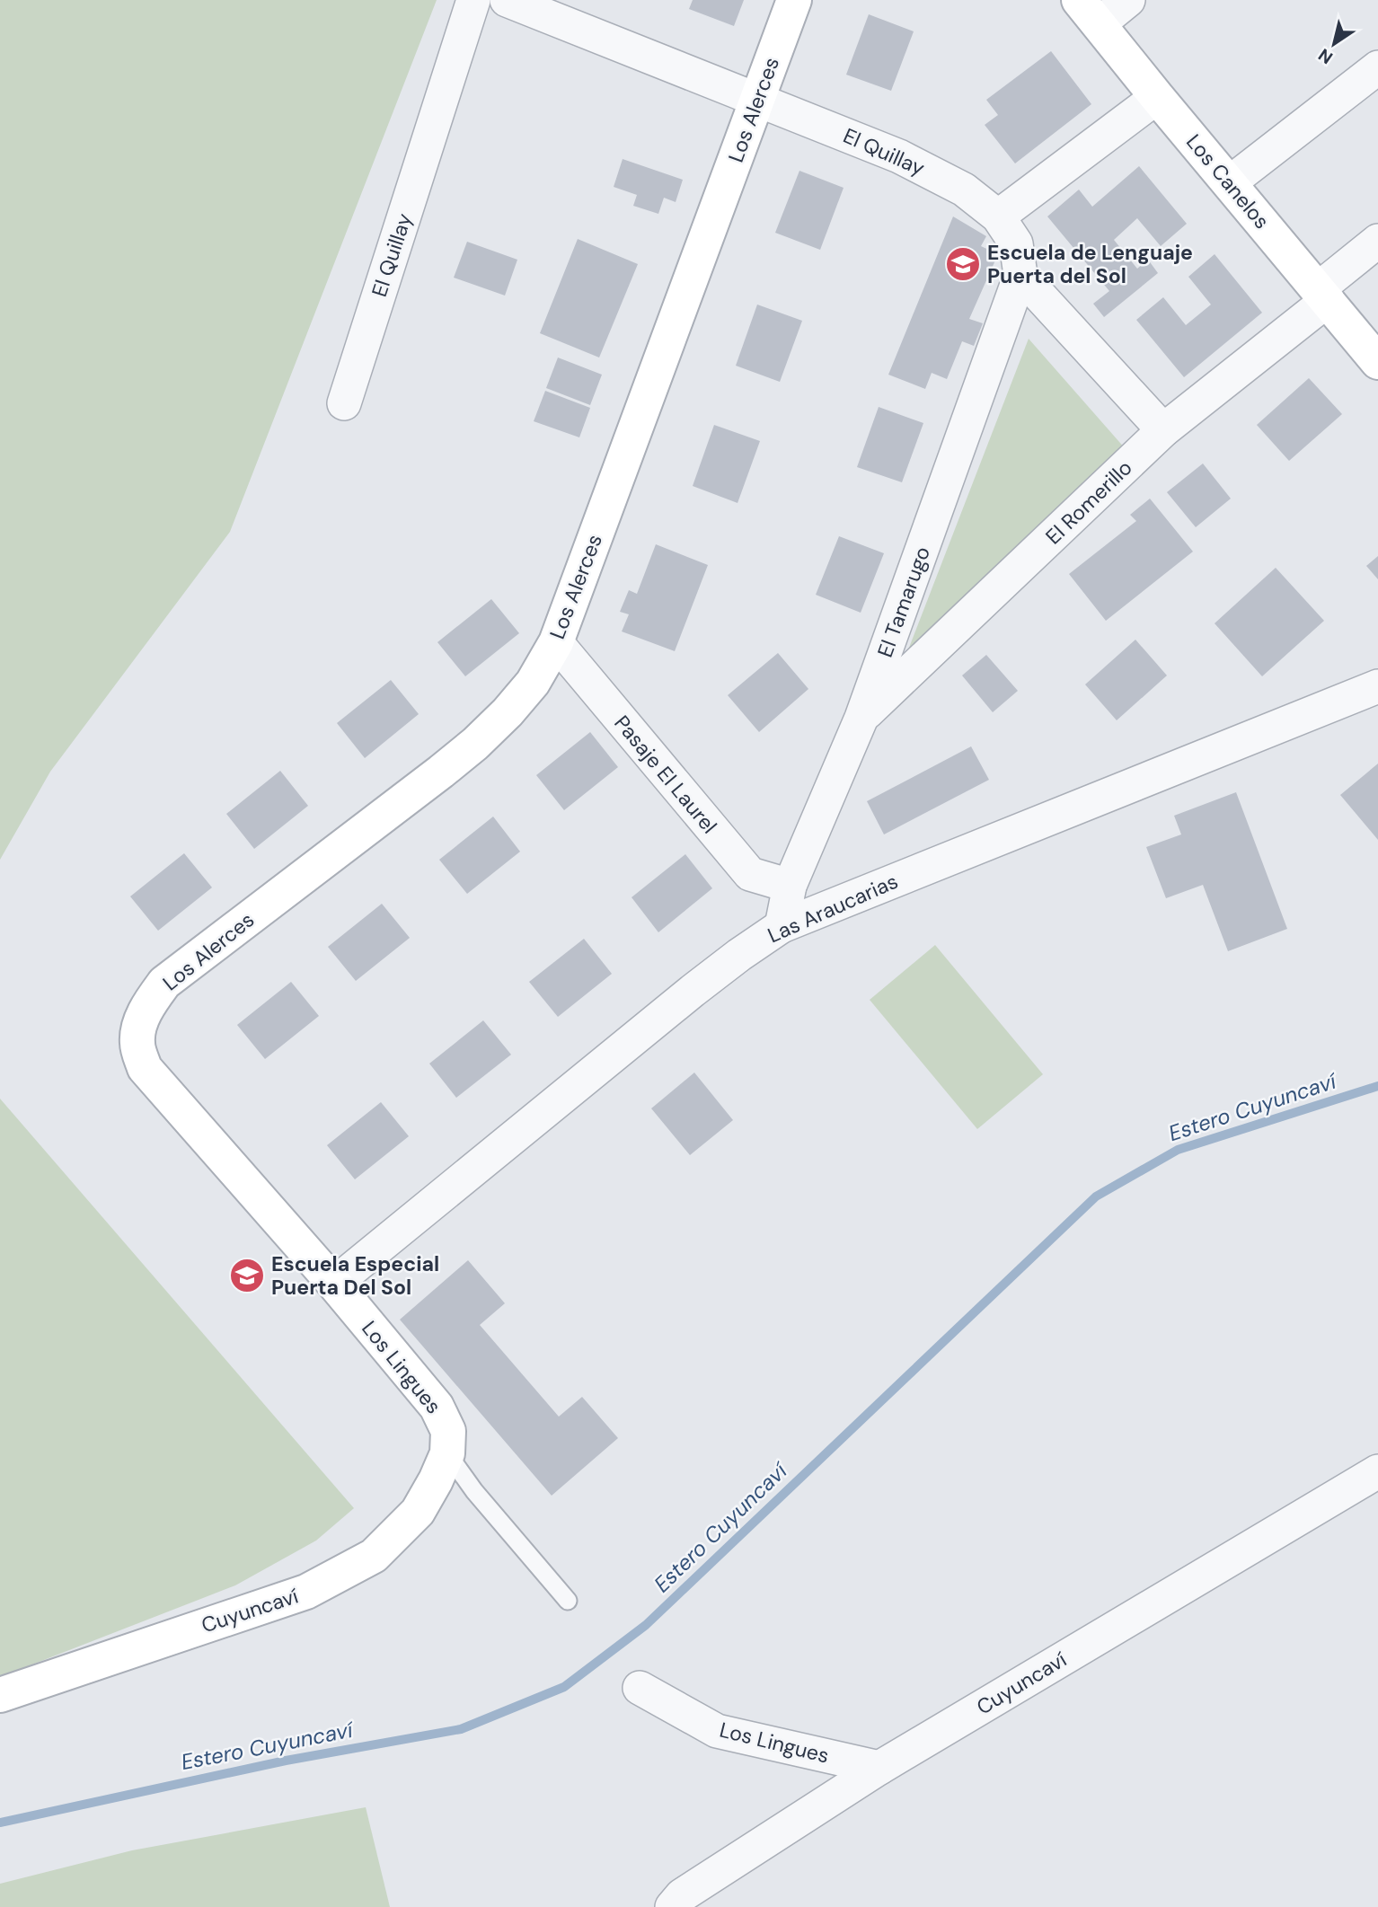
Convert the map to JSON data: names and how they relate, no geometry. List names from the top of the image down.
{
  "streets": {
    "street": [
      "Los Alerces",
      "El Quillay",
      "Los Canelos",
      "El Romerillo",
      "El Tamarugo",
      "Pasaje El Laurel",
      "Las Araucarias",
      "Los Lingues",
      "Cuyuncaví"
    ]
  },
  "crossings": [
    ["Los Alerces", "El Quillay"],
    ["Los Alerces", "Pasaje El Laurel"],
    ["Los Alerces", "Los Lingues"],
    ["El Quillay", "El Tamarugo"],
    ["Los Canelos", "El Romerillo"],
    ["El Romerillo", "El Tamarugo"],
    ["El Tamarugo", "Pasaje El Laurel"],
    ["El Tamarugo", "Las Araucarias"],
    ["Las Araucarias", "Los Lingues"],
    ["Los Lingues", "Cuyuncaví"]
  ],
  "water": ["Estero Cuyuncaví"],
  "places": {
    "school or university": ["Escuela de Lenguaje Puerta del Sol", "Escuela Especial Puerta Del Sol"]
  },
  "north": "bottom left"
}
